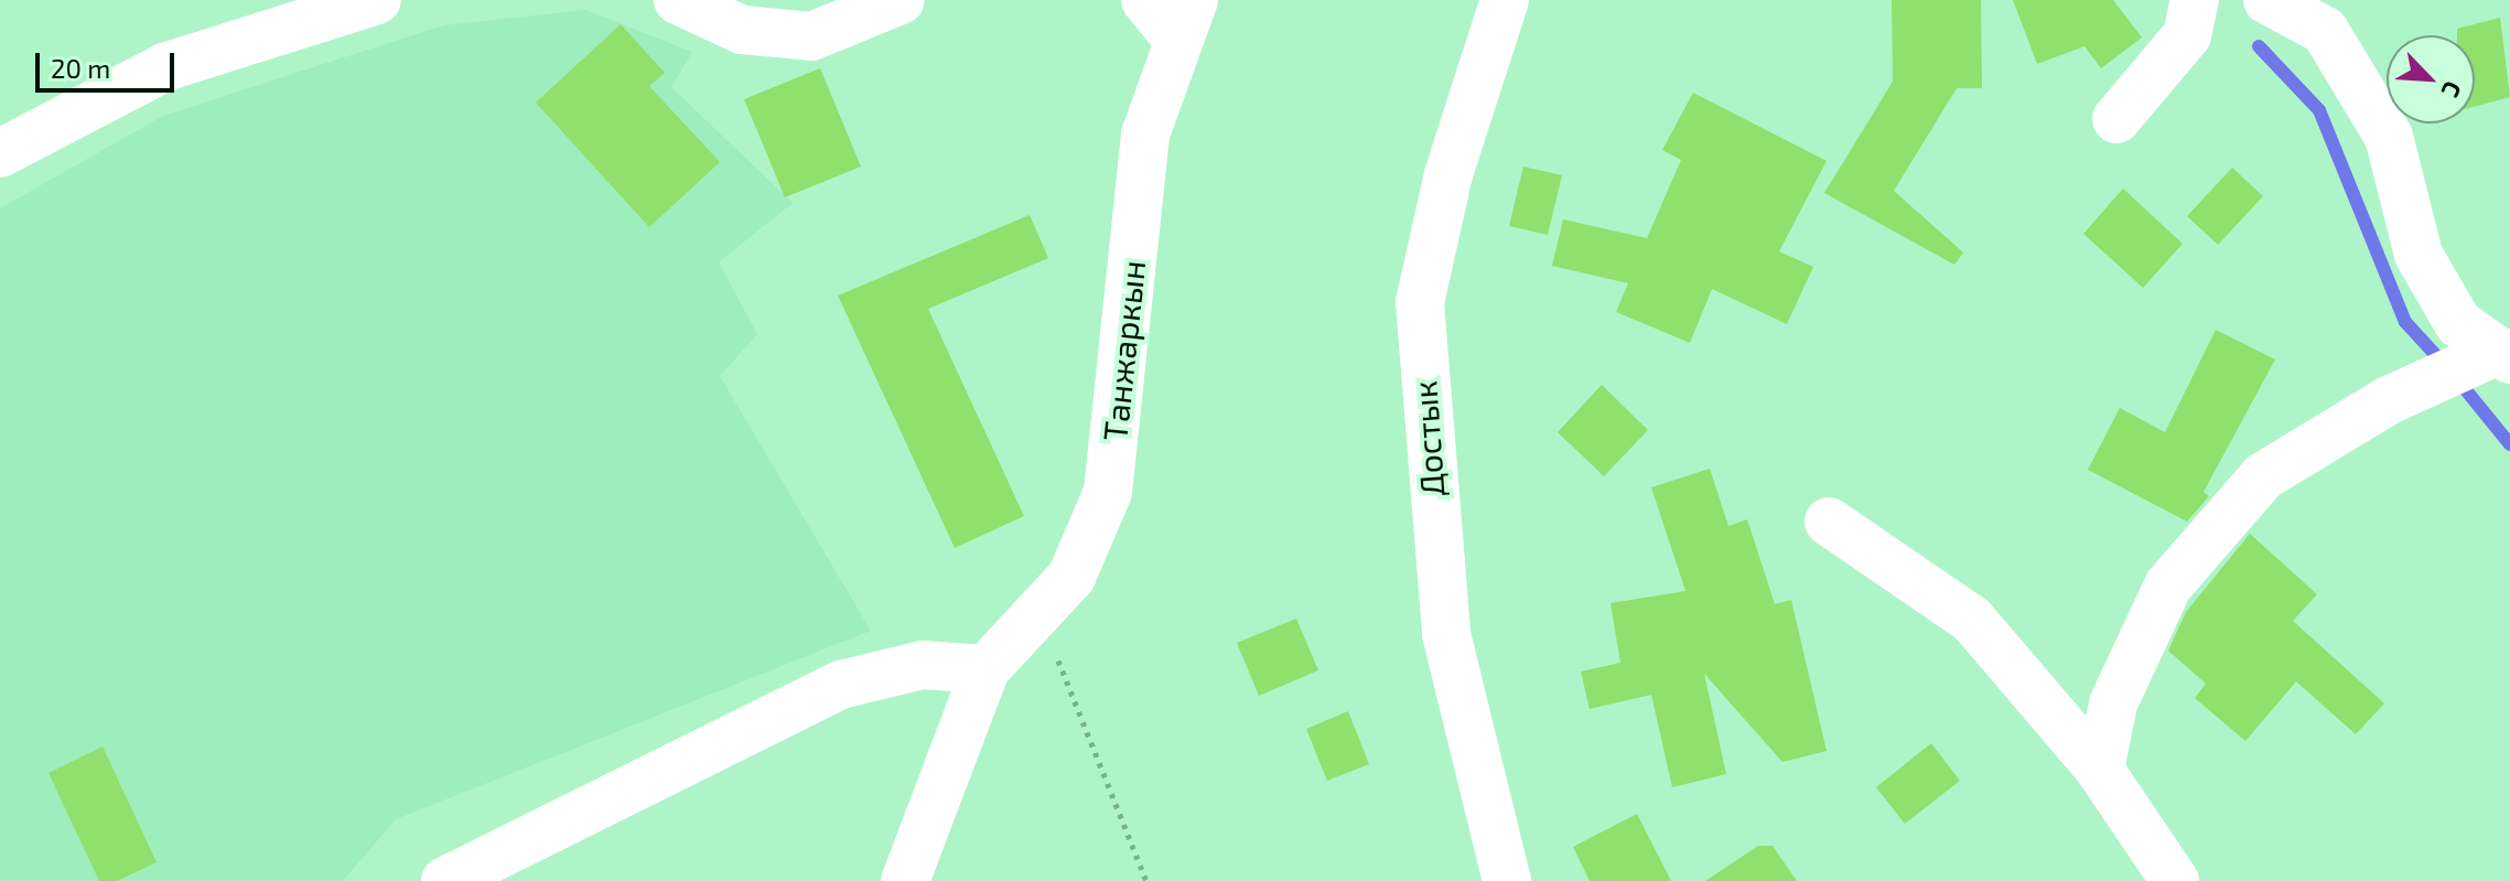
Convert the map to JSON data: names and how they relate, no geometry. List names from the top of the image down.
{
  "streets": {
    "street": ["Танжаркын", "Достык"]
  },
  "scale_bar": "20 m",
  "north": "bottom right"
}
